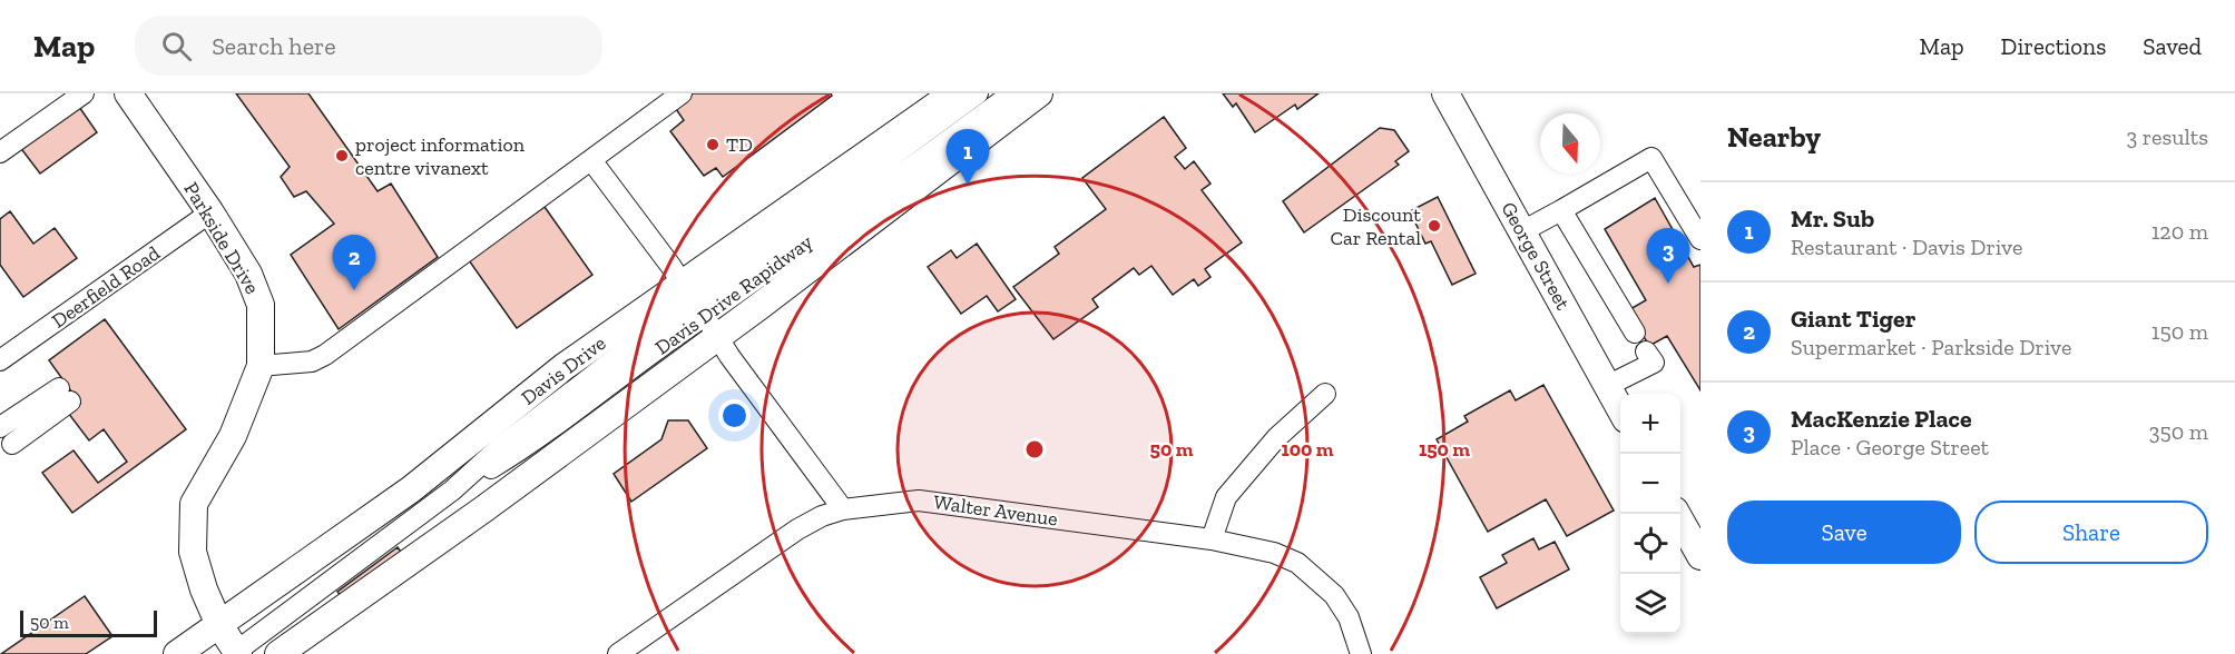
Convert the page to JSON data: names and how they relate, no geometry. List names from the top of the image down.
{
  "streets": {
    "main road": ["Parkside Drive", "George Street", "Davis Drive"],
    "street": ["Deerfield Road", "Davis Drive Rapidway", "Walter Avenue"]
  },
  "crossings": [
    ["Parkside Drive", "Deerfield Road"],
    ["Parkside Drive", "Davis Drive Rapidway"],
    ["Parkside Drive", "Davis Drive"],
    ["Davis Drive Rapidway", "Davis Drive"]
  ],
  "places": ["TD", "project information centre vivanext", "Discount Car Rental"],
  "scale_bar": "50 m",
  "north": "bottom",
  "page": {
    "header": "Map",
    "search": "Search here",
    "nav": ["Map", "Directions", "Saved"],
    "heading": ["Nearby", "3 results"],
    "pins": ["1", "3", "2"],
    "list": [
      {
        "mark": "1",
        "name": "Mr. Sub",
        "note": "Restaurant · Davis Drive",
        "value": "120 m"
      },
      {
        "mark": "2",
        "name": "Giant Tiger",
        "note": "Supermarket · Parkside Drive",
        "value": "150 m"
      },
      {
        "mark": "3",
        "name": "MacKenzie Place",
        "note": "Place · George Street",
        "value": "350 m"
      }
    ],
    "map_buttons": ["+", "−"],
    "buttons": ["Save", "Share"],
    "scale": "50 m"
  },
  "rings": ["50 m", "100 m", "150 m"]
}
